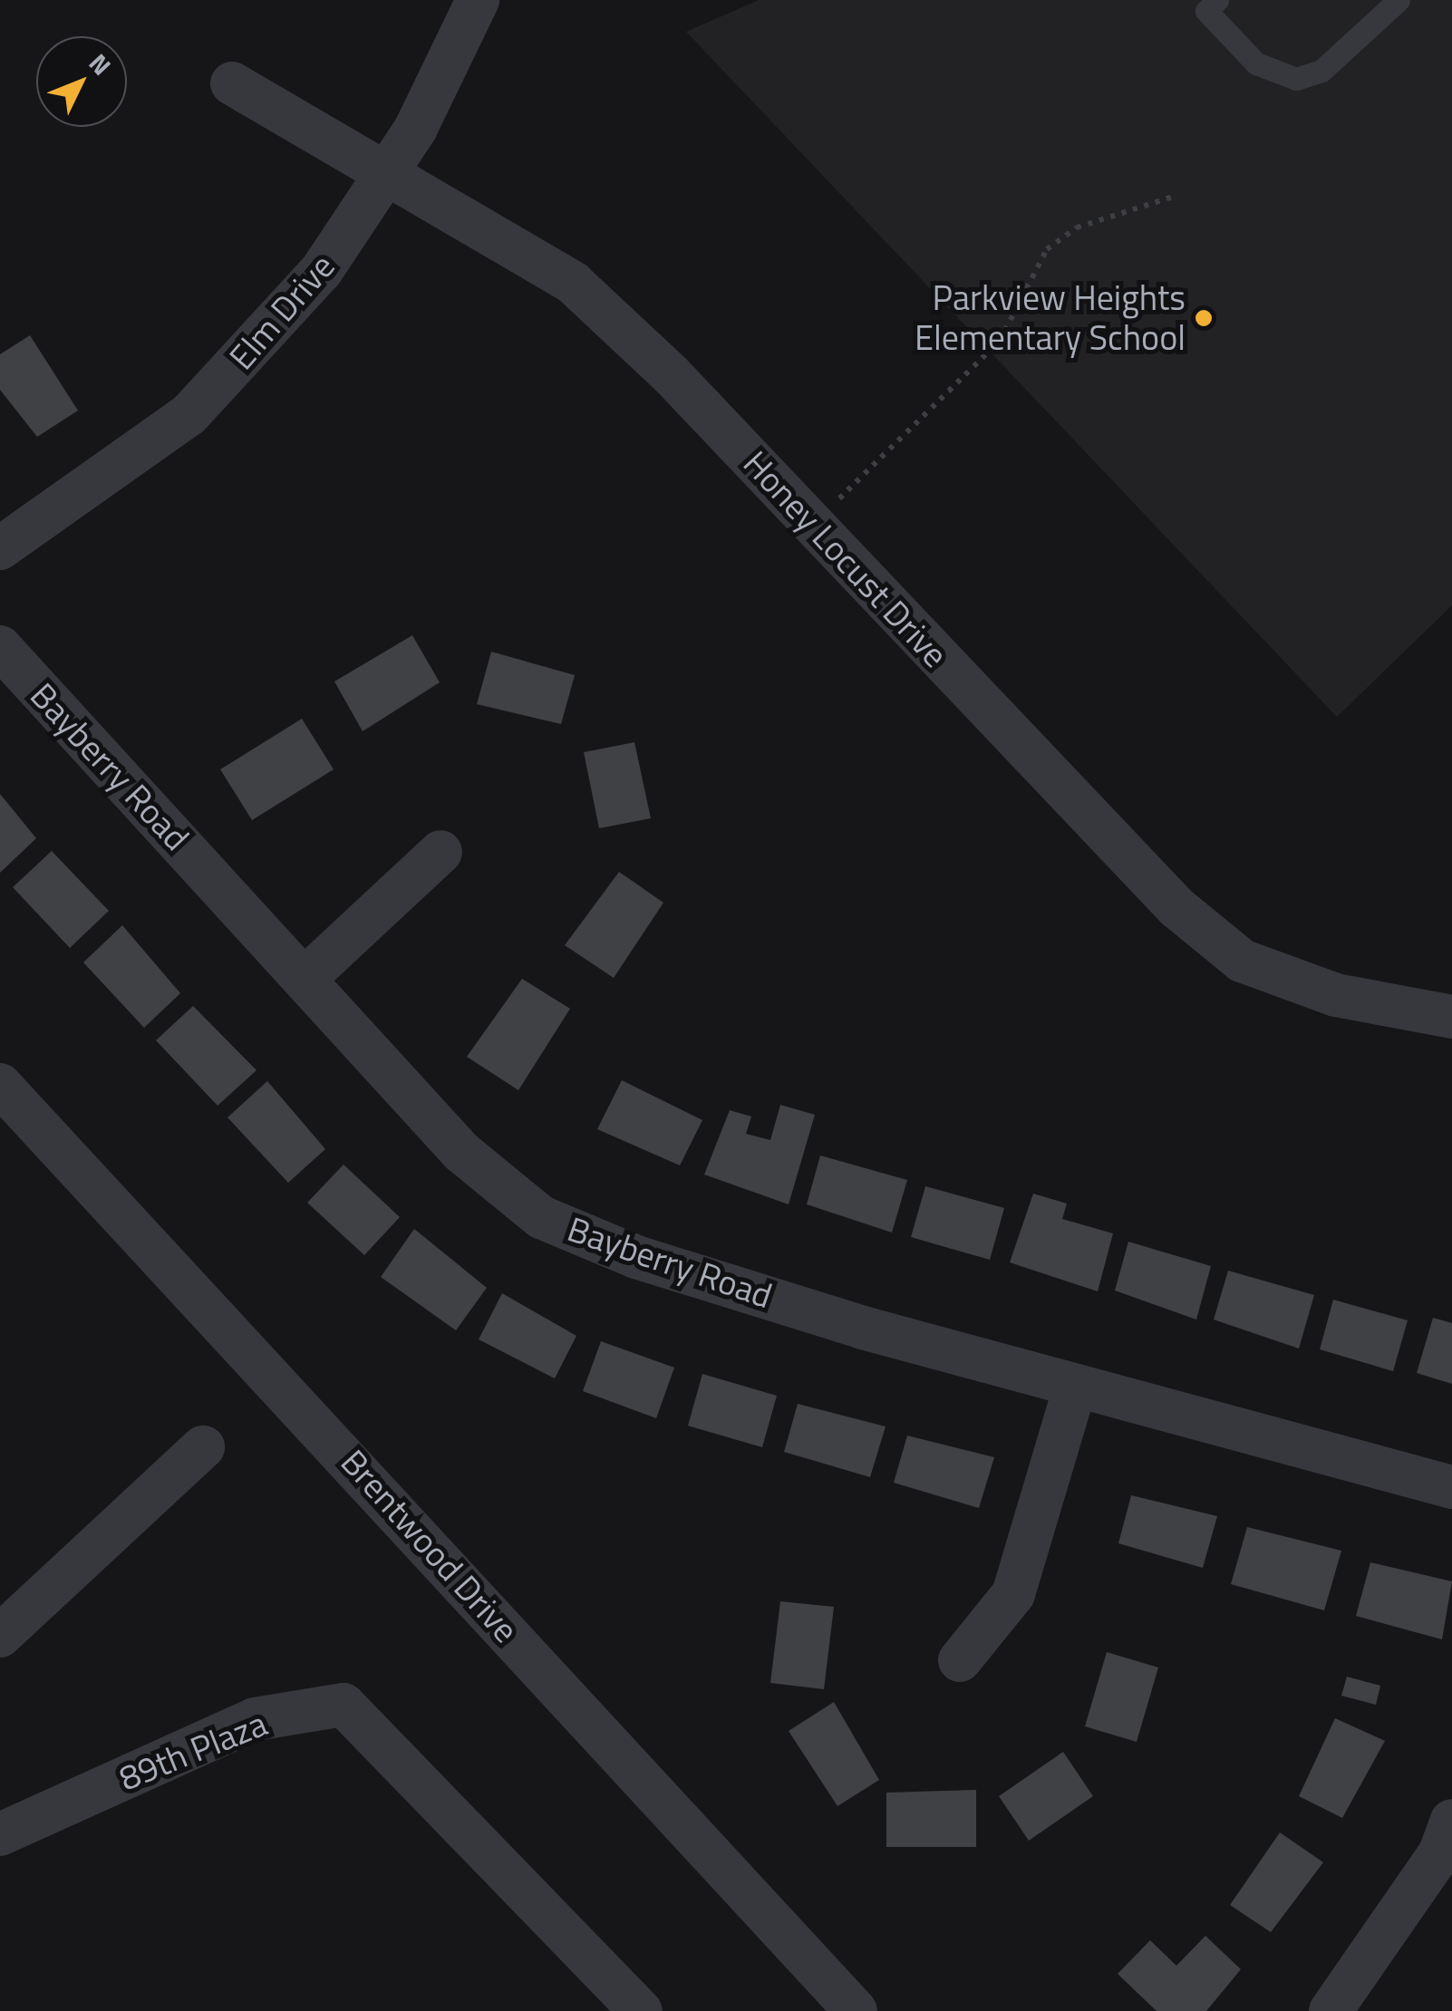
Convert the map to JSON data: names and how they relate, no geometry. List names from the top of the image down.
{
  "streets": {
    "street": [
      "Elm Drive",
      "Honey Locust Drive",
      "Bayberry Road",
      "Brentwood Drive",
      "89th Plaza"
    ]
  },
  "crossings": [
    ["Elm Drive", "Honey Locust Drive"]
  ],
  "places": ["Parkview Heights Elementary School"],
  "north": "top right"
}
